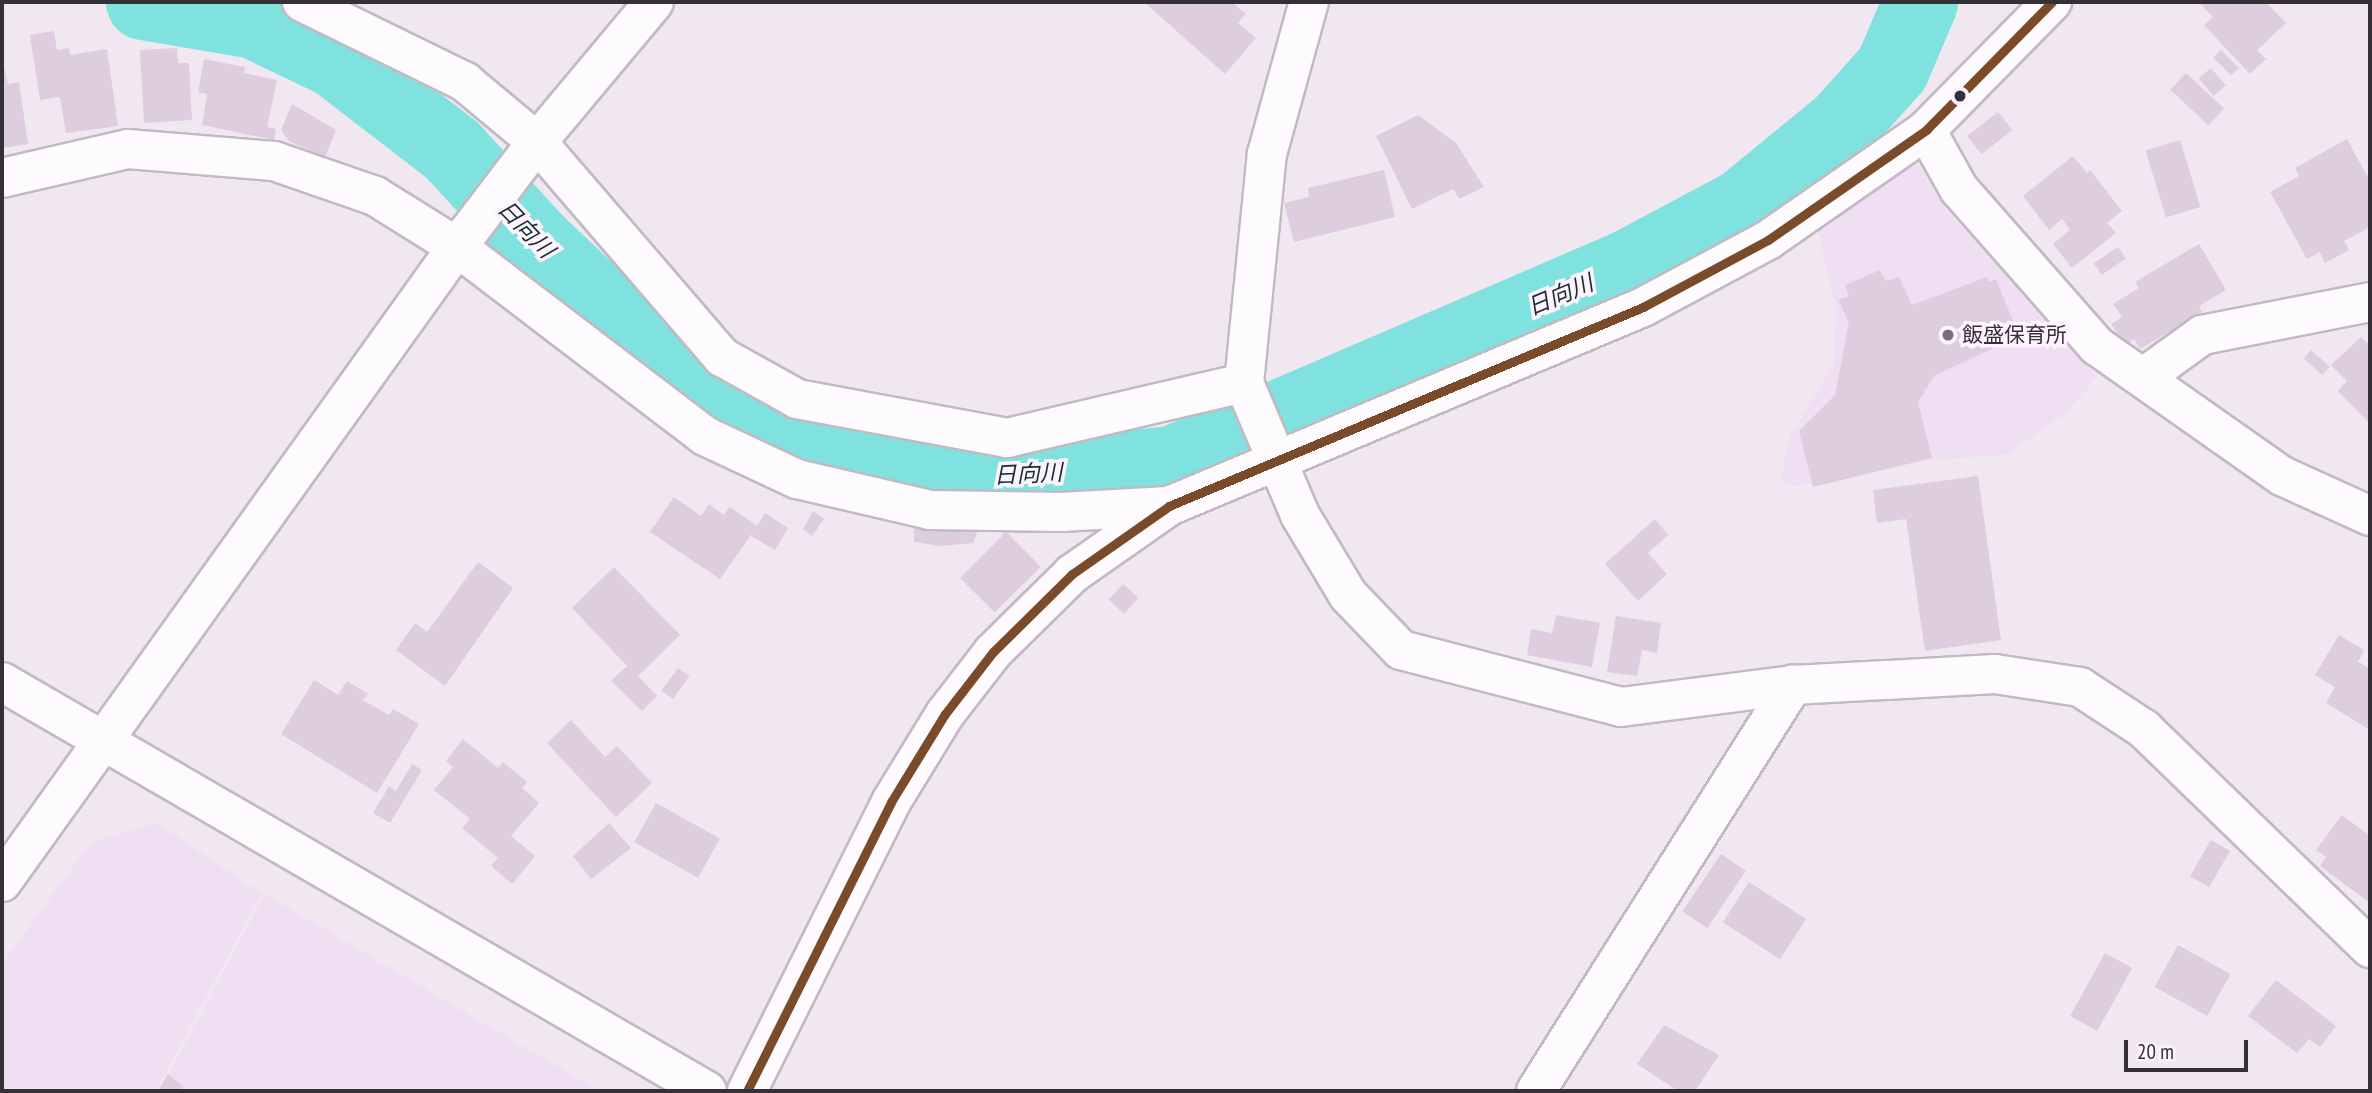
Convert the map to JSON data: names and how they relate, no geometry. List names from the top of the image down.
{
  "water": ["日向川"],
  "places": ["飯盛保育所"],
  "scale_bar": "20 m"
}
